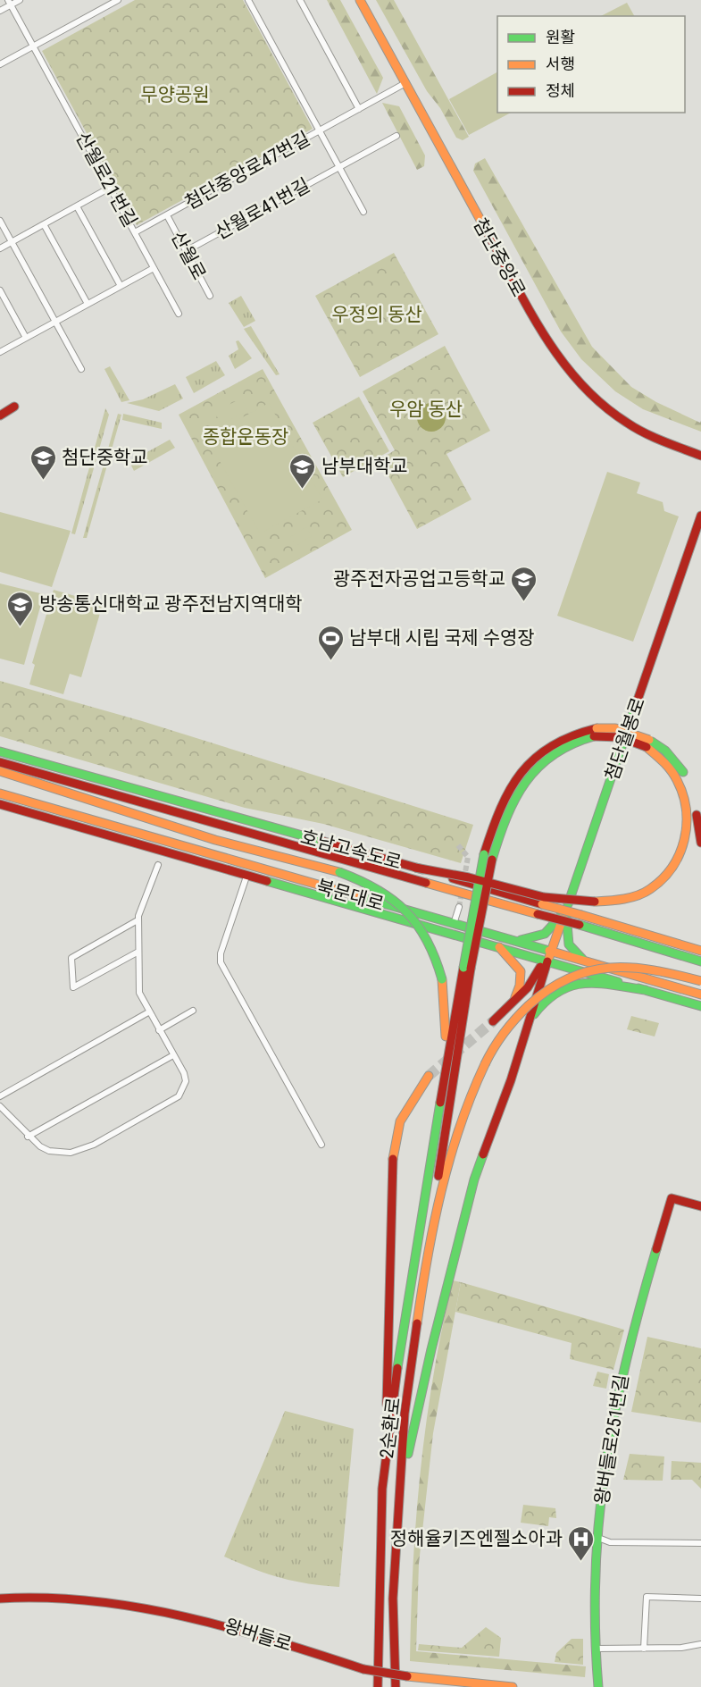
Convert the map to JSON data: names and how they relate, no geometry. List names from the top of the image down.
{
  "streets": {
    "main road": [
      "첨단중앙로",
      "첨단월봉로",
      "호남고속도로",
      "북문대로",
      "2순환로",
      "왕버들로251번길",
      "왕버들로"
    ],
    "street": [
      "첨단중앙로47번길",
      "산월로21번길",
      "산월로41번길",
      "산월로"
    ]
  },
  "crossings": [
    ["첨단중앙로47번길", "산월로21번길"],
    ["첨단중앙로47번길", "산월로"],
    ["첨단중앙로47번길", "첨단중앙로"],
    ["산월로41번길", "산월로"],
    ["첨단월봉로", "북문대로"]
  ],
  "parks": [
    "무양공원",
    "우정의 동산",
    "우암 동산",
    "종합운동장"
  ],
  "places": {
    "school or university": [
      "첨단중학교",
      "남부대학교",
      "광주전자공업고등학교",
      "방송통신대학교 광주전남지역대학"
    ],
    "sports": ["남부대 시립 국제 수영장"],
    "hospital": ["정해율키즈엔젤소아과"]
  },
  "legend": ["원활", "서행", "정체"]
}
